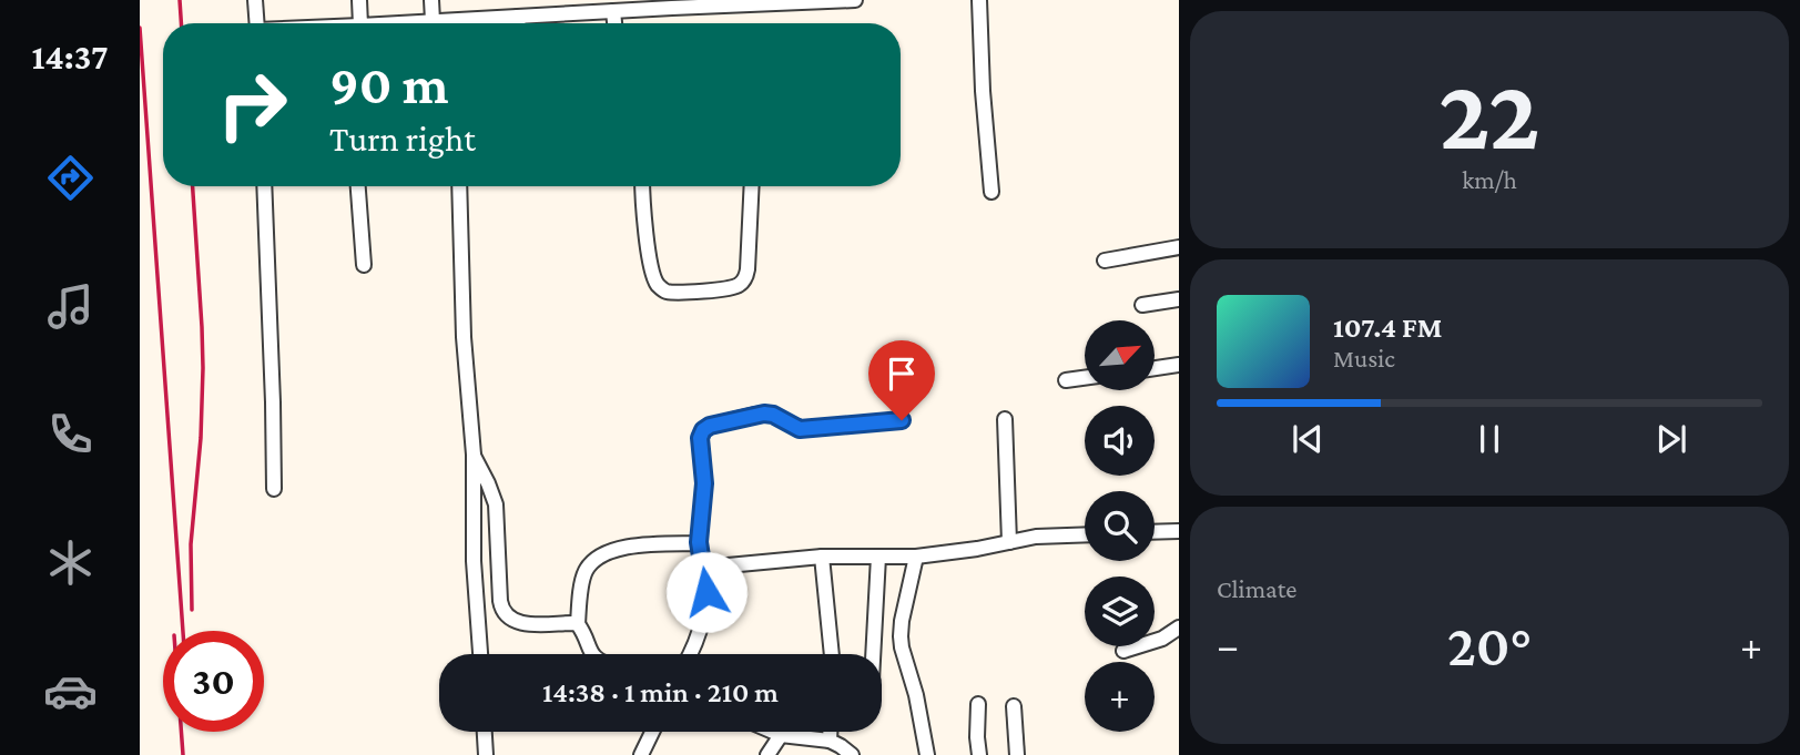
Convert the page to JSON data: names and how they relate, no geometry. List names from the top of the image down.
{
  "north": "top right",
  "page": {
    "tabs": "14:37",
    "tile": [
      ["22", "km/h"],
      "Climate"
    ],
    "turn": ["90 m", "Turn right"],
    "song": ["107.4 FM", "Music"],
    "map_buttons": "+",
    "heat": ["−", "20°", "+"],
    "limit": "30",
    "trip": "14:38 · 1 min · 210 m"
  }
}
